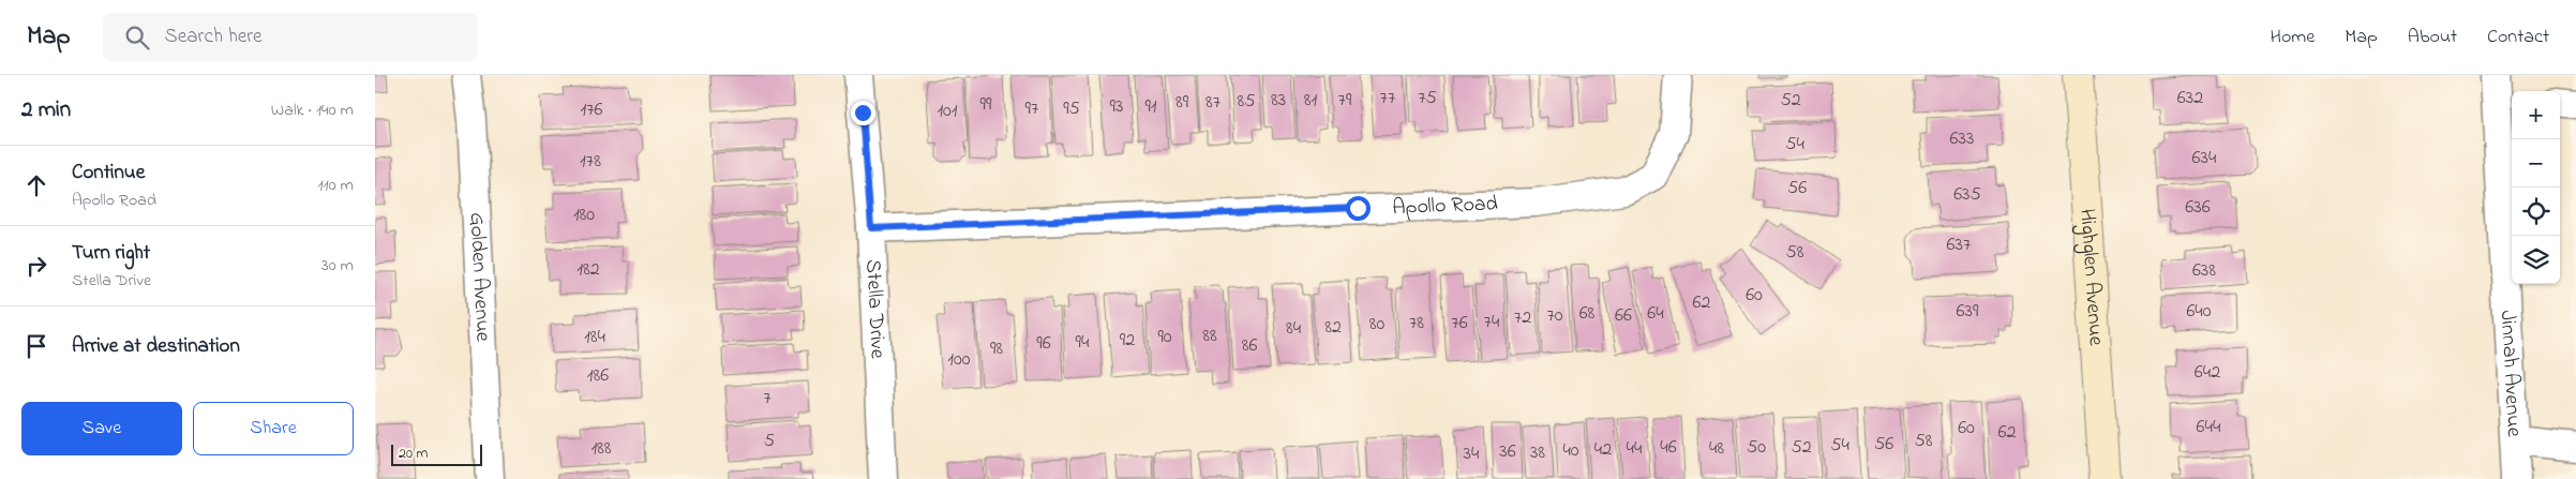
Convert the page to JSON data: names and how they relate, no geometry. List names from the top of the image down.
{
  "streets": {
    "street": [
      "Apollo Road",
      "Golden Avenue",
      "Highglen Avenue",
      "Stella Drive",
      "Jinnah Avenue"
    ]
  },
  "crossings": [
    ["Apollo Road", "Stella Drive"]
  ],
  "house_numbers": [
    "77",
    "75",
    "632",
    "83",
    "81",
    "79",
    "52",
    "85",
    "89",
    "87",
    "99",
    "93",
    "91",
    "97",
    "95",
    "176",
    "101",
    "633",
    "54",
    "634",
    "178",
    "56",
    "635",
    "636",
    "180",
    "637",
    "58",
    "182",
    "638",
    "60",
    "62",
    "639",
    "640",
    "68",
    "64",
    "70",
    "66",
    "72",
    "74",
    "78",
    "76",
    "80",
    "82",
    "84",
    "88",
    "184",
    "90",
    "92",
    "94",
    "96",
    "86",
    "98",
    "100",
    "642",
    "186",
    "7",
    "644",
    "60",
    "62",
    "5",
    "58",
    "56",
    "54",
    "46",
    "50",
    "52",
    "188",
    "44",
    "48",
    "42",
    "40",
    "36",
    "38",
    "34"
  ],
  "scale_bar": "20 m",
  "page": {
    "header": "Map",
    "search": "Search here",
    "nav": [
      "Home",
      "Map",
      "About",
      "Contact"
    ],
    "heading": ["2 min", "Walk · 140 m"],
    "map_buttons": ["+", "−"],
    "list": [
      ["Continue", "Apollo Road", "110 m"],
      ["Turn right", "Stella Drive", "30 m"],
      "Arrive at destination"
    ],
    "buttons": ["Save", "Share"],
    "scale": "20 m"
  }
}
